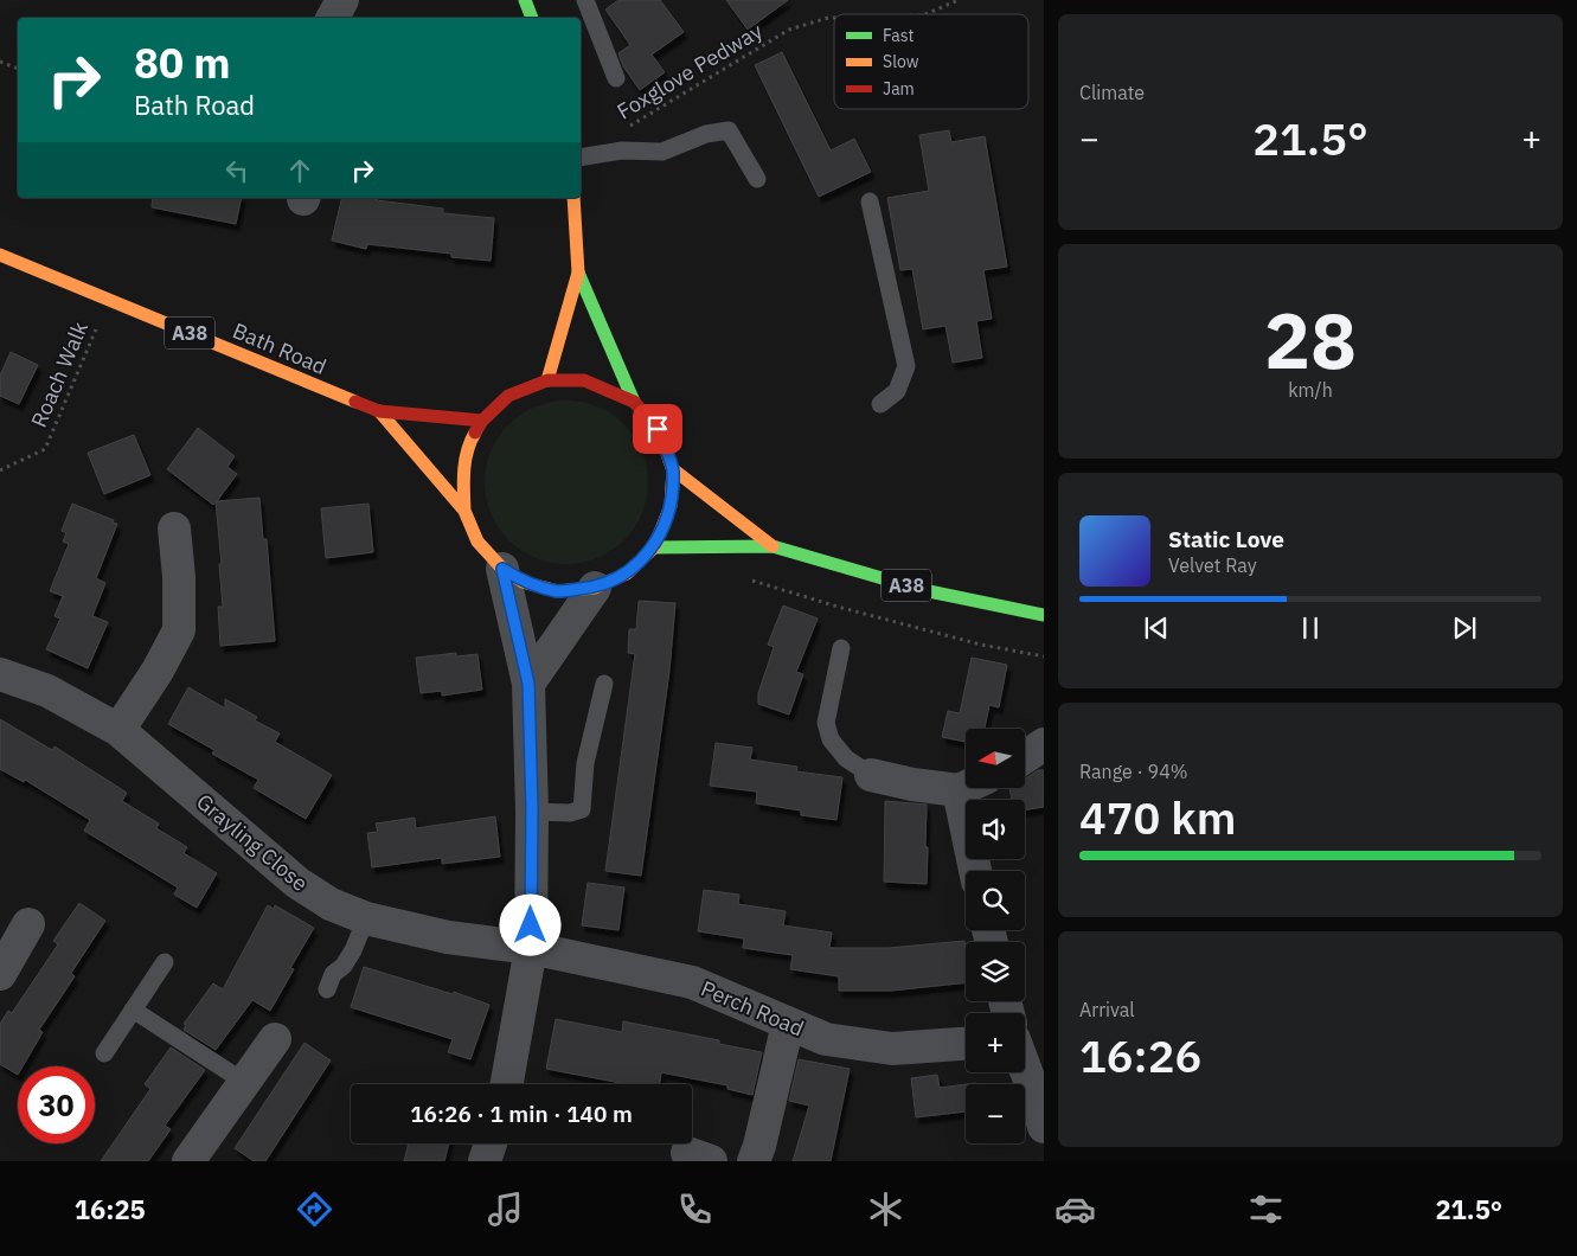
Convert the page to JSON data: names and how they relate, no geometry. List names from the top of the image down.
{
  "streets": {
    "main road": ["A38", "Bath Road"],
    "street": ["Grayling Close", "Perch Road"],
    "path": ["Foxglove Pedway", "Roach Walk"]
  },
  "crossings": [
    ["A38", "Bath Road"],
    ["Bath Road", "Roach Walk"],
    ["Grayling Close", "Perch Road"]
  ],
  "legend": ["Fast", "Slow", "Jam"],
  "north": "left",
  "page": {
    "tile": [
      "Climate",
      ["28", "km/h"],
      ["Range · 94%", "470 km"],
      ["Arrival", "16:26"]
    ],
    "turn": ["80 m", "Bath Road"],
    "heat": ["−", "21.5°", "+"],
    "song": ["Static Love", "Velvet Ray"],
    "map_buttons": ["+", "−"],
    "limit": "30",
    "trip": "16:26 · 1 min · 140 m",
    "tabs": ["16:25", "21.5°"]
  }
}
